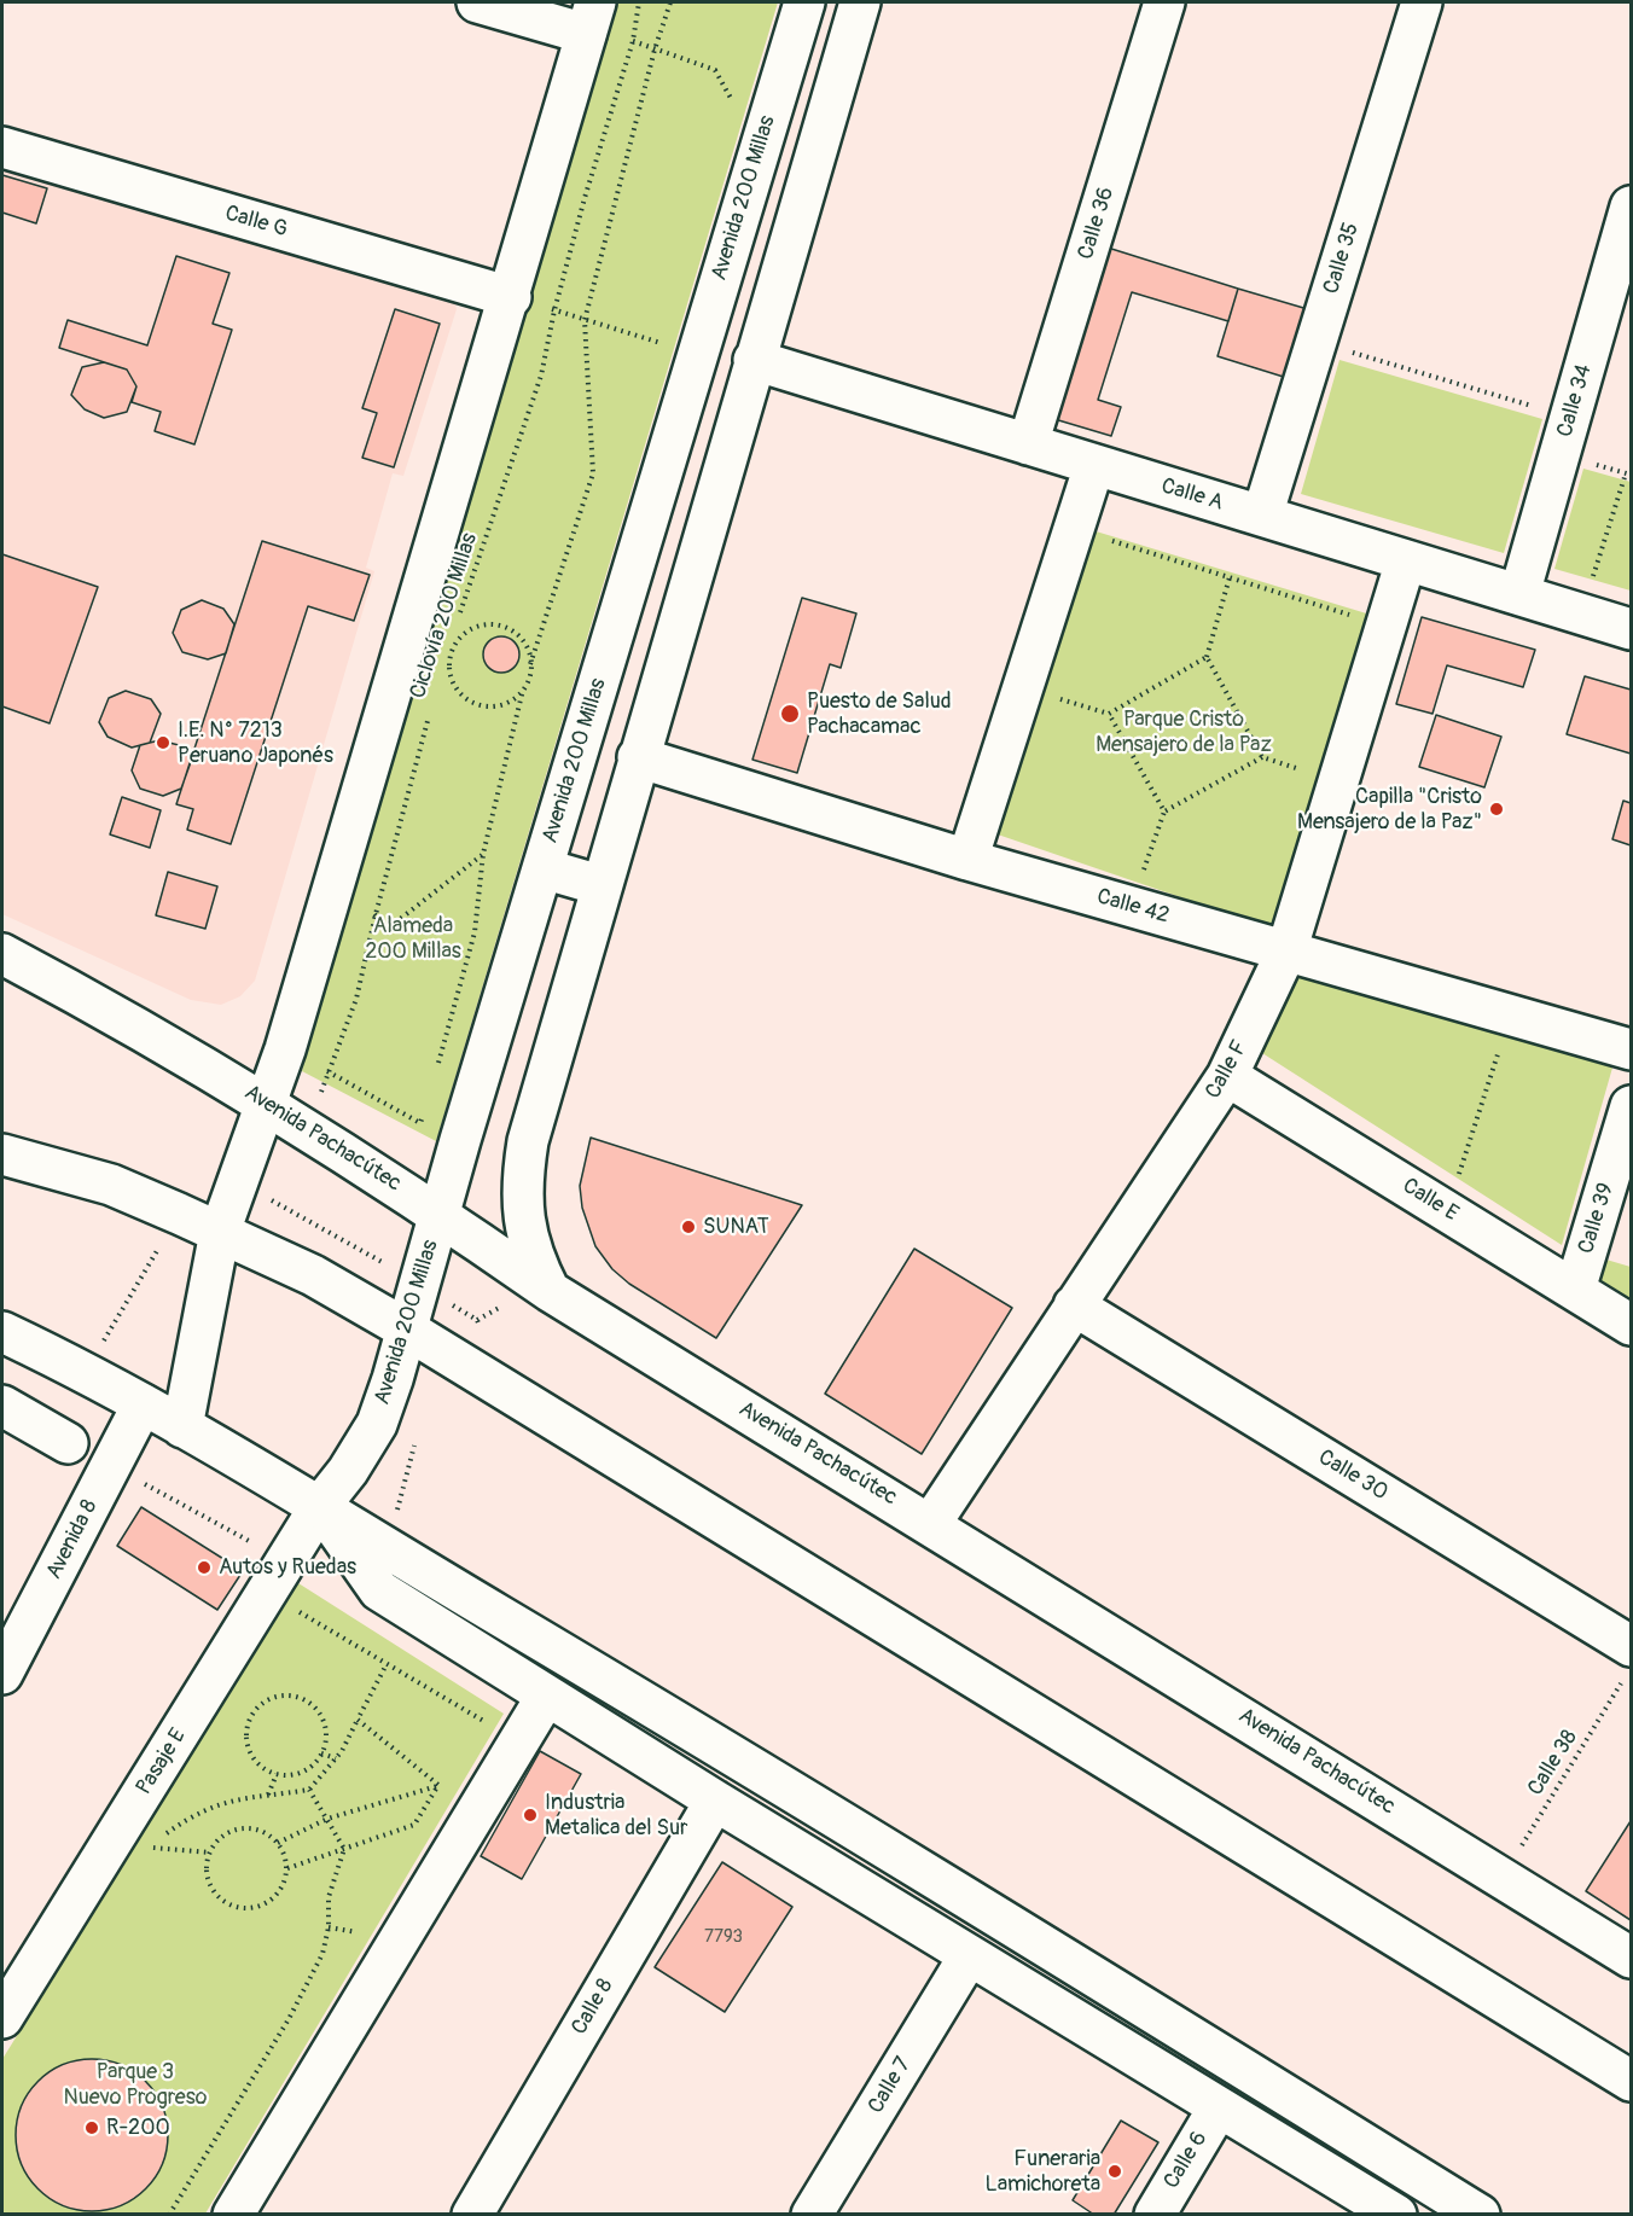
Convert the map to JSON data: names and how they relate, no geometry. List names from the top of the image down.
{
  "streets": {
    "street": [
      "Avenida 200 Millas",
      "Calle G",
      "Calle 36",
      "Calle 35",
      "Calle 34",
      "Calle A",
      "Calle 42",
      "Calle F",
      "Avenida Pachacútec",
      "Calle E",
      "Calle 39",
      "Calle 30",
      "Avenida 8",
      "Pasaje E",
      "Calle 8",
      "Calle 7",
      "Calle 6"
    ],
    "path": ["Ciclovía 200 Millas", "Calle 38"]
  },
  "crossings": [
    ["Avenida 200 Millas", "Avenida Pachacútec"],
    ["Avenida 200 Millas", "Pasaje E"],
    ["Calle 36", "Calle A"],
    ["Calle 35", "Calle A"],
    ["Calle 34", "Calle A"],
    ["Calle A", "Calle F"],
    ["Calle 42", "Calle F"],
    ["Calle F", "Avenida Pachacútec"],
    ["Calle F", "Calle E"],
    ["Calle F", "Calle 30"],
    ["Avenida Pachacútec", "Calle 38"],
    ["Calle E", "Calle 39"],
    ["Calle 30", "Calle 38"]
  ],
  "parks": ["Parque Cristo Mensajero de la Paz", "Alameda 200 Millas", "Parque 3 Nuevo Progreso"],
  "places": [
    "Puesto de Salud Pachacamac",
    "I.E. N° 7213 Peruano Japonés",
    "Capilla \"Cristo Mensajero de la Paz\"",
    "SUNAT",
    "Autos y Ruedas",
    "Industria Metalica del Sur",
    "R-200",
    "Funeraria Lamichoreta"
  ],
  "house_numbers": ["7793"]
}
